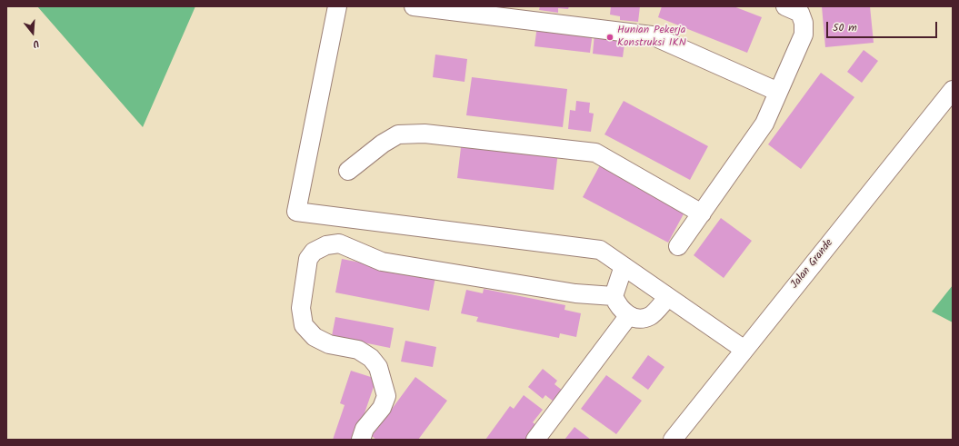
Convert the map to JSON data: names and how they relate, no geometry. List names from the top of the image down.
{
  "streets": {
    "street": ["Jalan Grande"]
  },
  "places": ["Hunian Pekerja Konstruksi IKN"],
  "scale_bar": "50 m",
  "north": "bottom"
}
